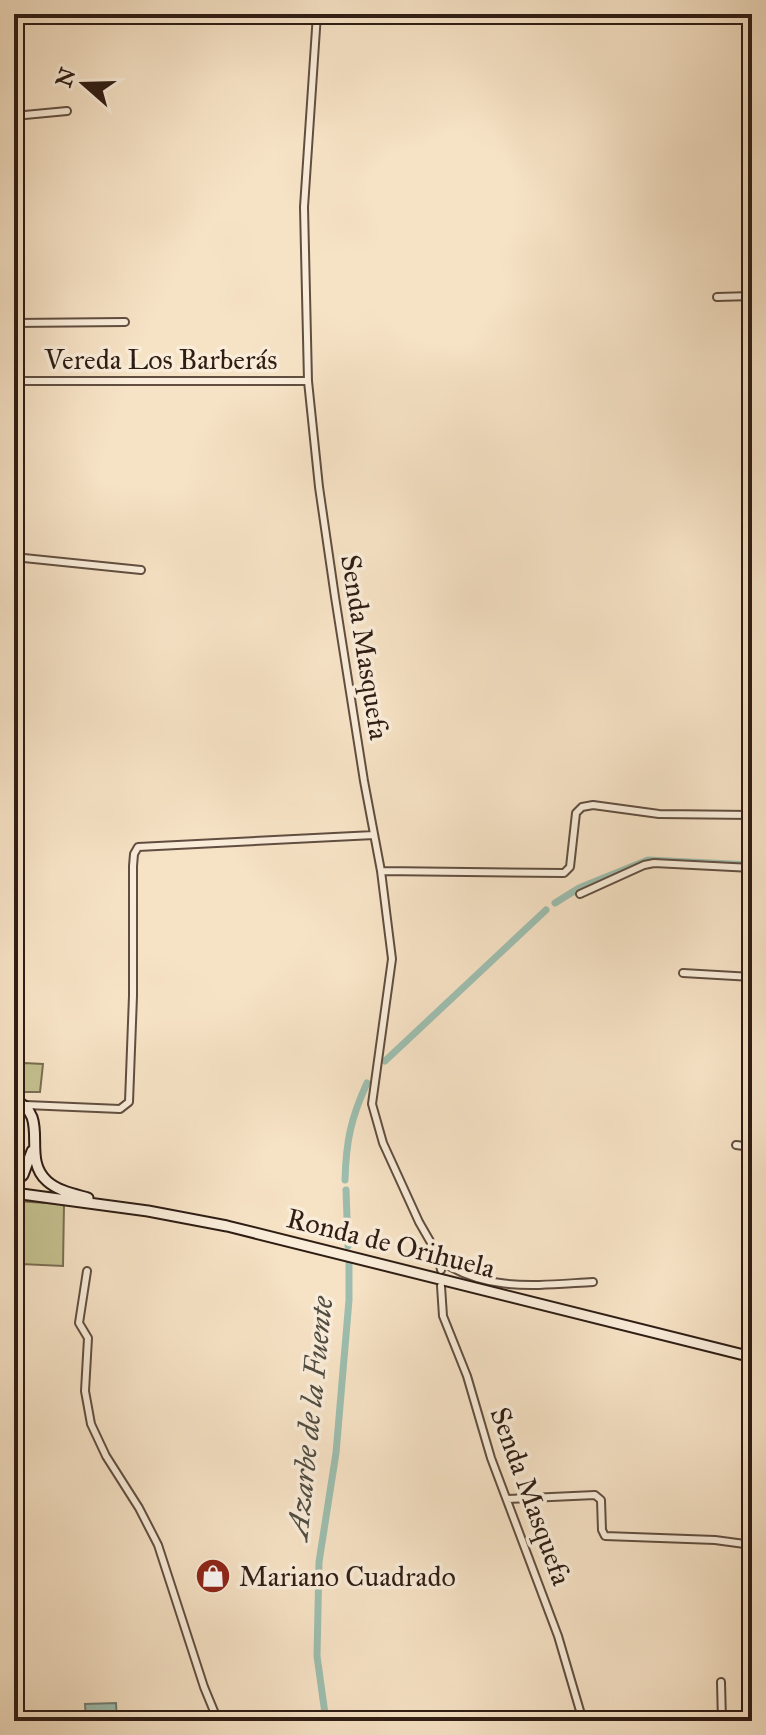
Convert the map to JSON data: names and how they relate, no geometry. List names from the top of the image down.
{
  "streets": {
    "main road": ["Ronda de Orihuela"],
    "street": ["Vereda Los Barberás", "Senda Masquefa"]
  },
  "crossings": [
    ["Vereda Los Barberás", "Senda Masquefa"]
  ],
  "water": ["Azarbe de la Fuente"],
  "places": {
    "shop": ["Mariano Cuadrado"]
  },
  "north": "left"
}
